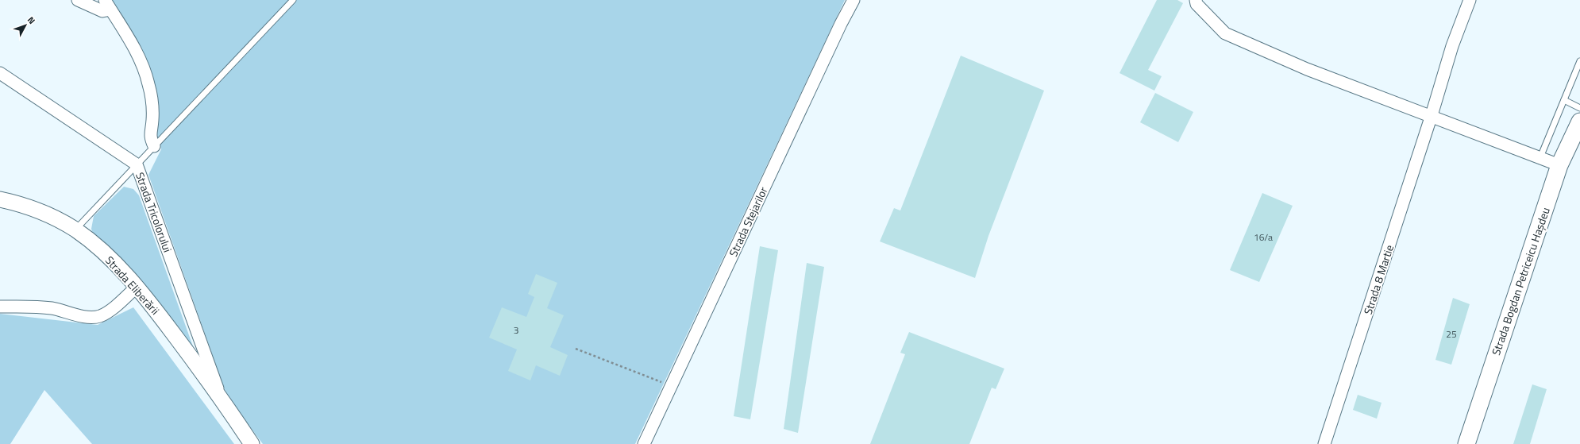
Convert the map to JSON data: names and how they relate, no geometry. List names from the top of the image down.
{
  "streets": {
    "main road": ["Strada Bogdan Petriceicu Hașdeu"],
    "street": [
      "Strada Tricolorului",
      "Strada Stejarilor",
      "Strada 8 Martie",
      "Strada Eliberării"
    ]
  },
  "crossings": [
    ["Strada Tricolorului", "Strada Eliberării"]
  ],
  "house_numbers": ["16/a", "3", "25"],
  "north": "top right"
}
